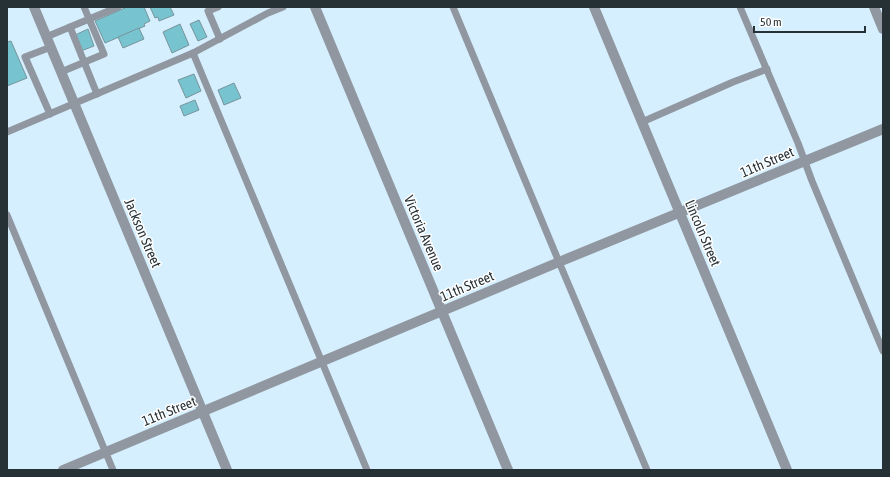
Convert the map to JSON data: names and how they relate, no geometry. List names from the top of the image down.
{
  "streets": {
    "street": [
      "11th Street",
      "Jackson Street",
      "Victoria Avenue",
      "Lincoln Street"
    ]
  },
  "crossings": [
    ["11th Street", "Jackson Street"],
    ["11th Street", "Victoria Avenue"],
    ["11th Street", "Lincoln Street"]
  ],
  "scale_bar": "50 m"
}
